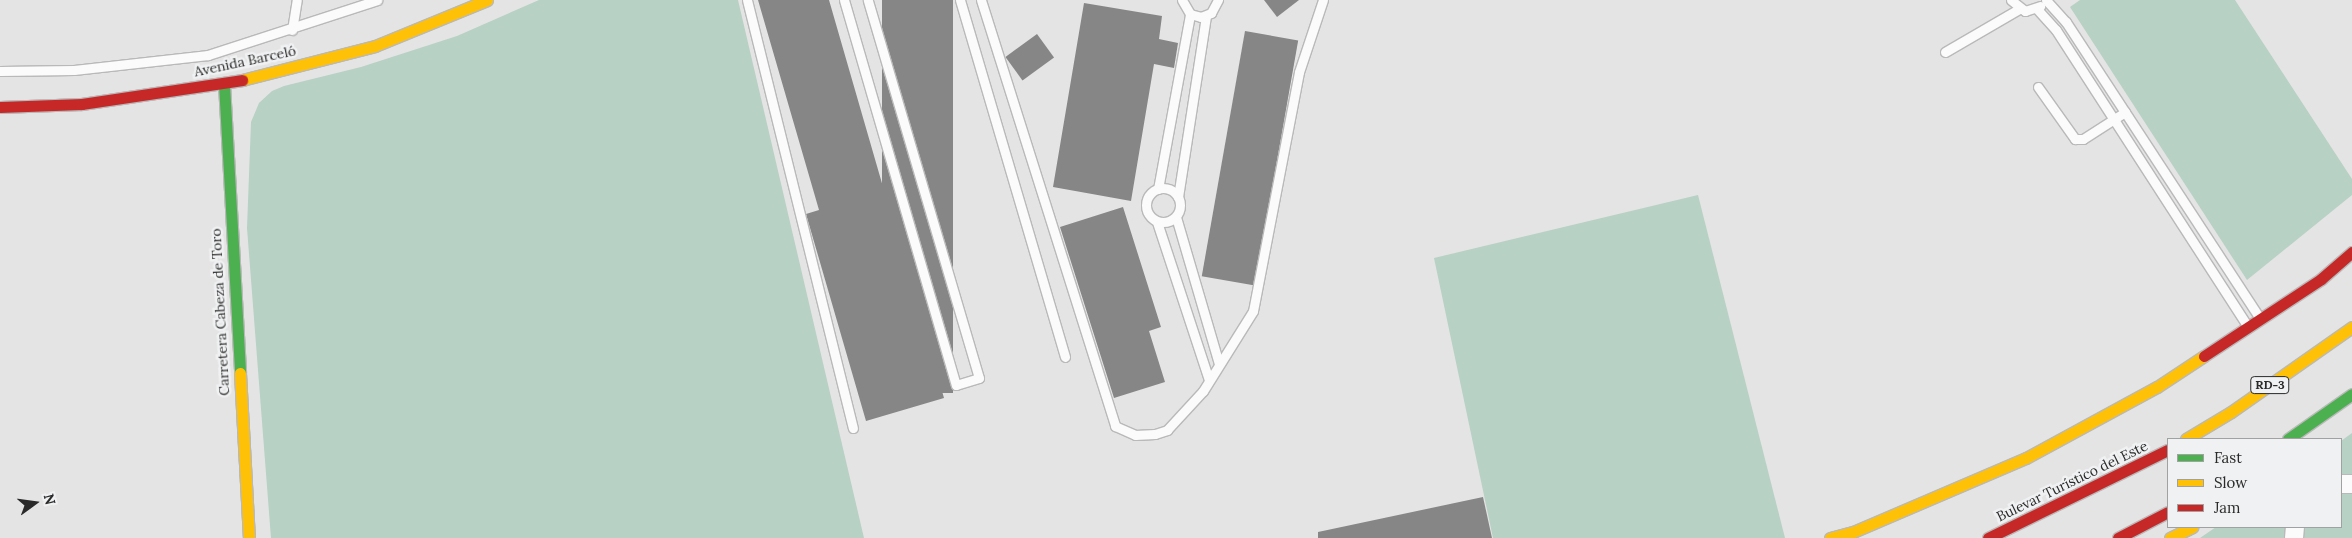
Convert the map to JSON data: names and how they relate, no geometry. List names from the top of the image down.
{
  "streets": {
    "main road": [
      "Avenida Barceló",
      "Carretera Cabeza de Toro",
      "RD-3",
      "Bulevar Turístico del Este"
    ]
  },
  "crossings": [
    ["Avenida Barceló", "Carretera Cabeza de Toro"]
  ],
  "legend": ["Fast", "Slow", "Jam"],
  "north": "right"
}
